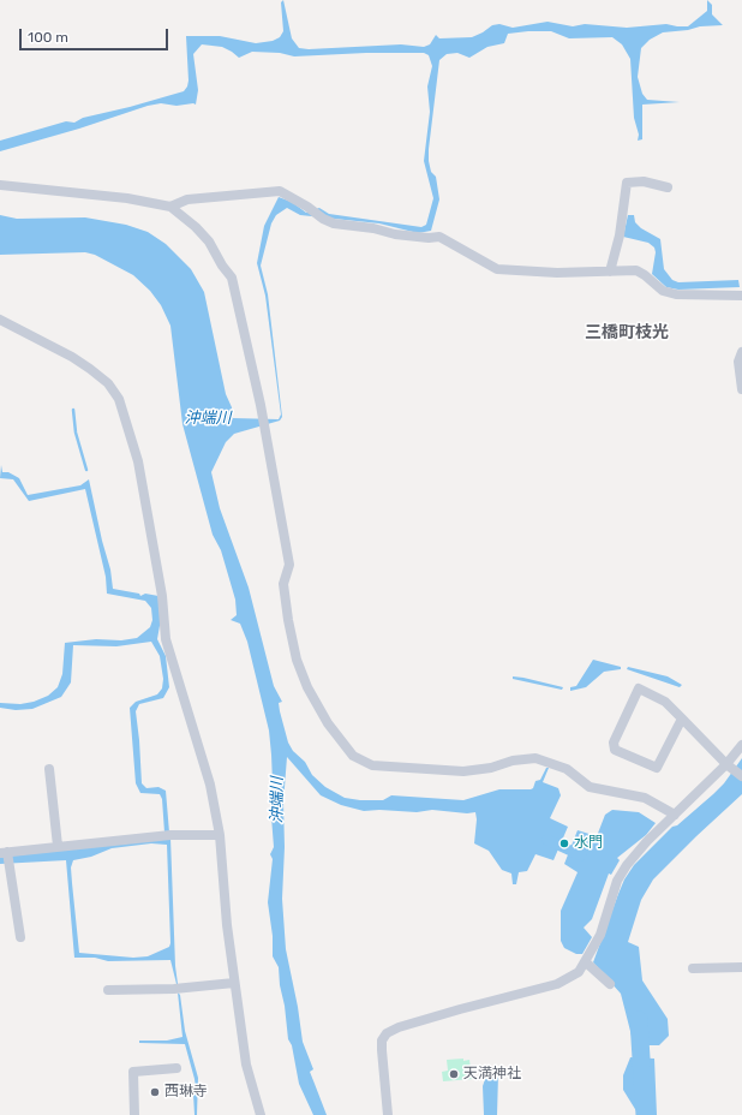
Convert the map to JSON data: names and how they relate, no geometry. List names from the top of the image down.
{
  "districts": ["三橋町枝光"],
  "water": ["沖端川"],
  "places": ["水門", "天満神社", "西琳寺"],
  "scale_bar": "100 m"
}
